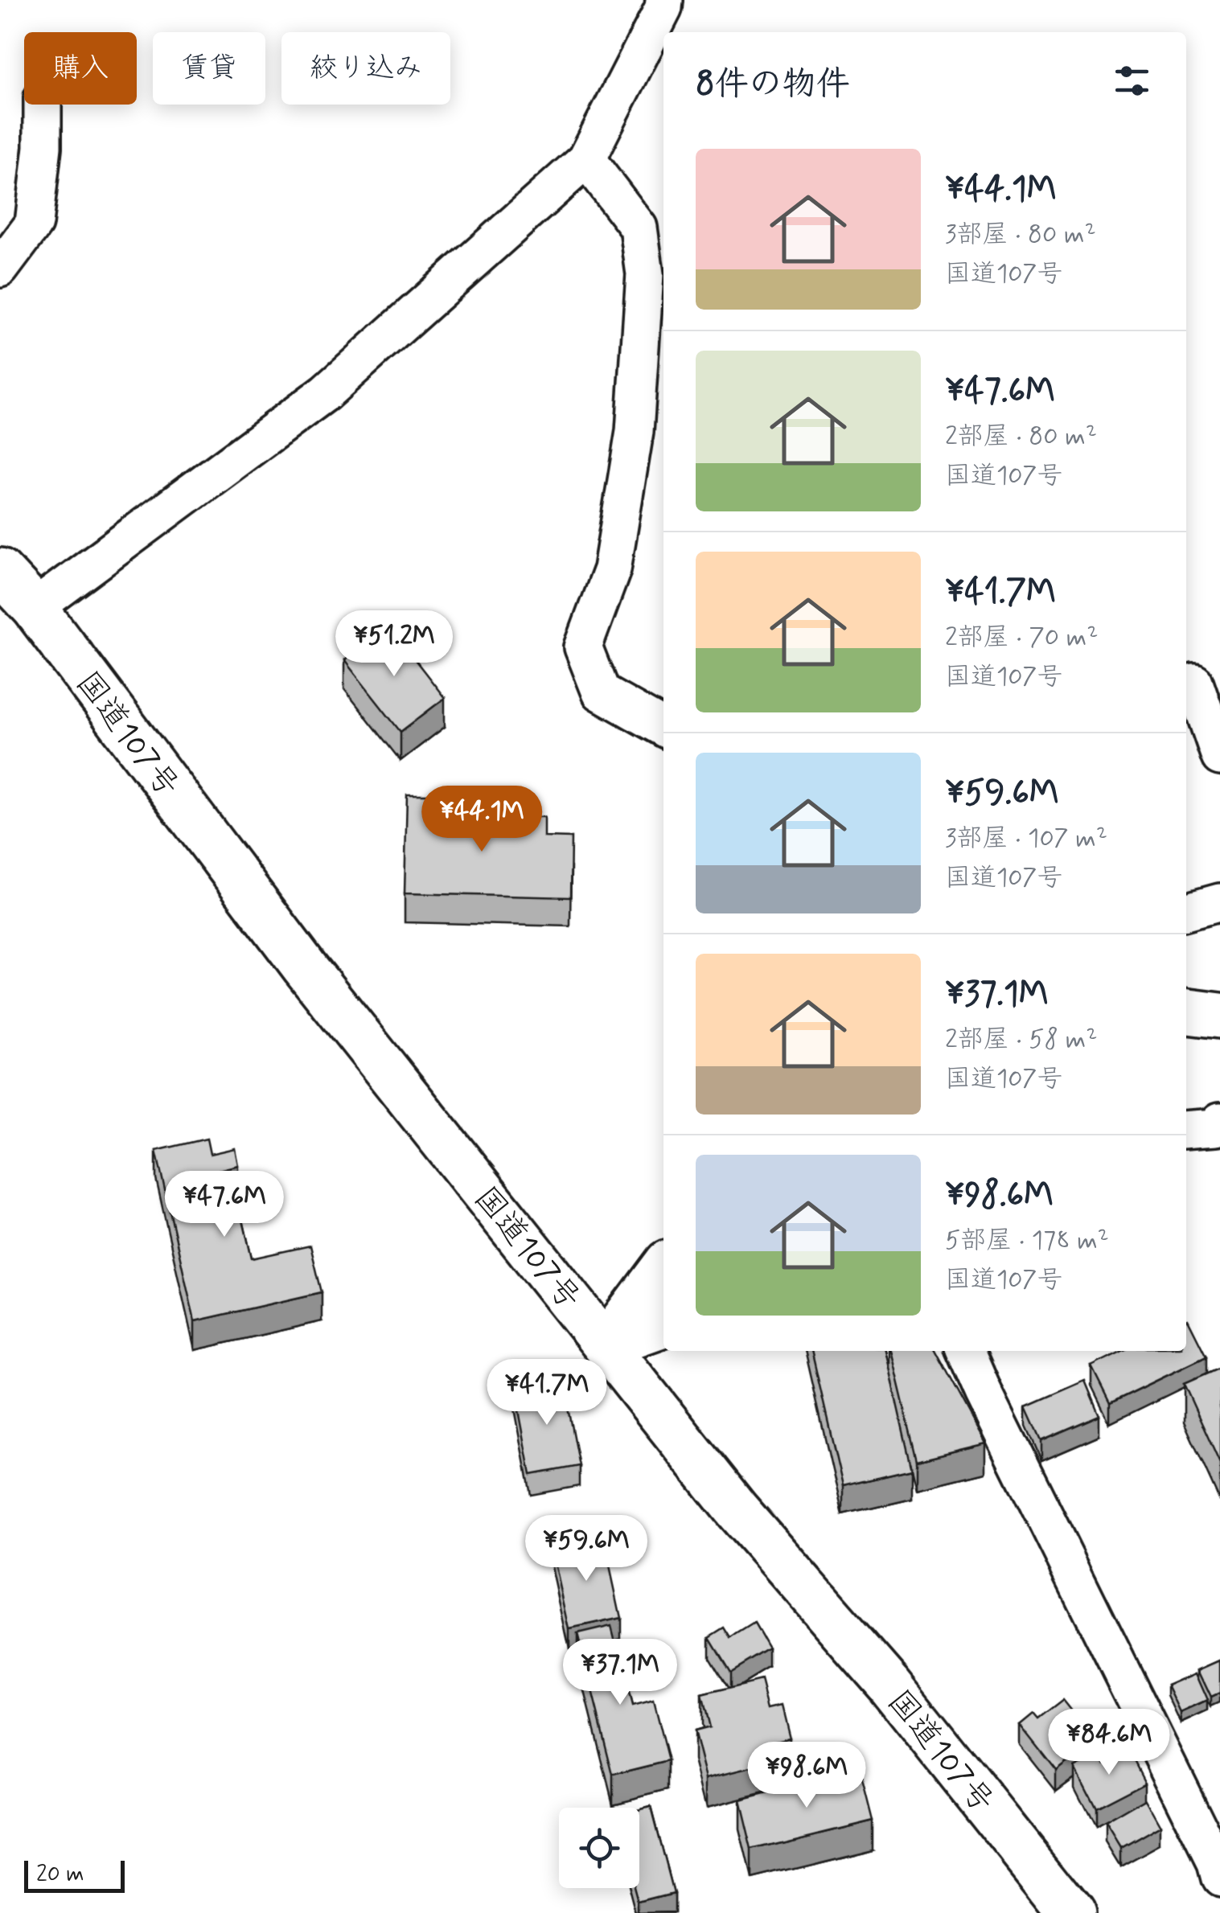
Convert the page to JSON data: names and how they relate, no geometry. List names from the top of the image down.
{
  "streets": {
    "highway": ["国道107号"]
  },
  "scale_bar": "20 m",
  "page": {
    "chip": ["購入", "賃貸", "絞り込み"],
    "heading": "8件の物件",
    "list": [
      {
        "name": "¥44.1M",
        "note": "3部屋 · 80 m² · 国道107号"
      },
      {
        "name": "¥47.6M",
        "note": "2部屋 · 80 m² · 国道107号"
      },
      {
        "name": "¥41.7M",
        "note": "2部屋 · 70 m² · 国道107号"
      },
      {
        "name": "¥59.6M",
        "note": "3部屋 · 107 m² · 国道107号"
      },
      {
        "name": "¥37.1M",
        "note": "2部屋 · 58 m² · 国道107号"
      },
      {
        "name": "¥98.6M",
        "note": "5部屋 · 178 m² · 国道107号"
      }
    ],
    "price": [
      "¥51.2M",
      "¥44.1M",
      "¥47.6M",
      "¥41.7M",
      "¥59.6M",
      "¥37.1M",
      "¥84.6M",
      "¥98.6M"
    ],
    "scale": "20 m"
  }
}
